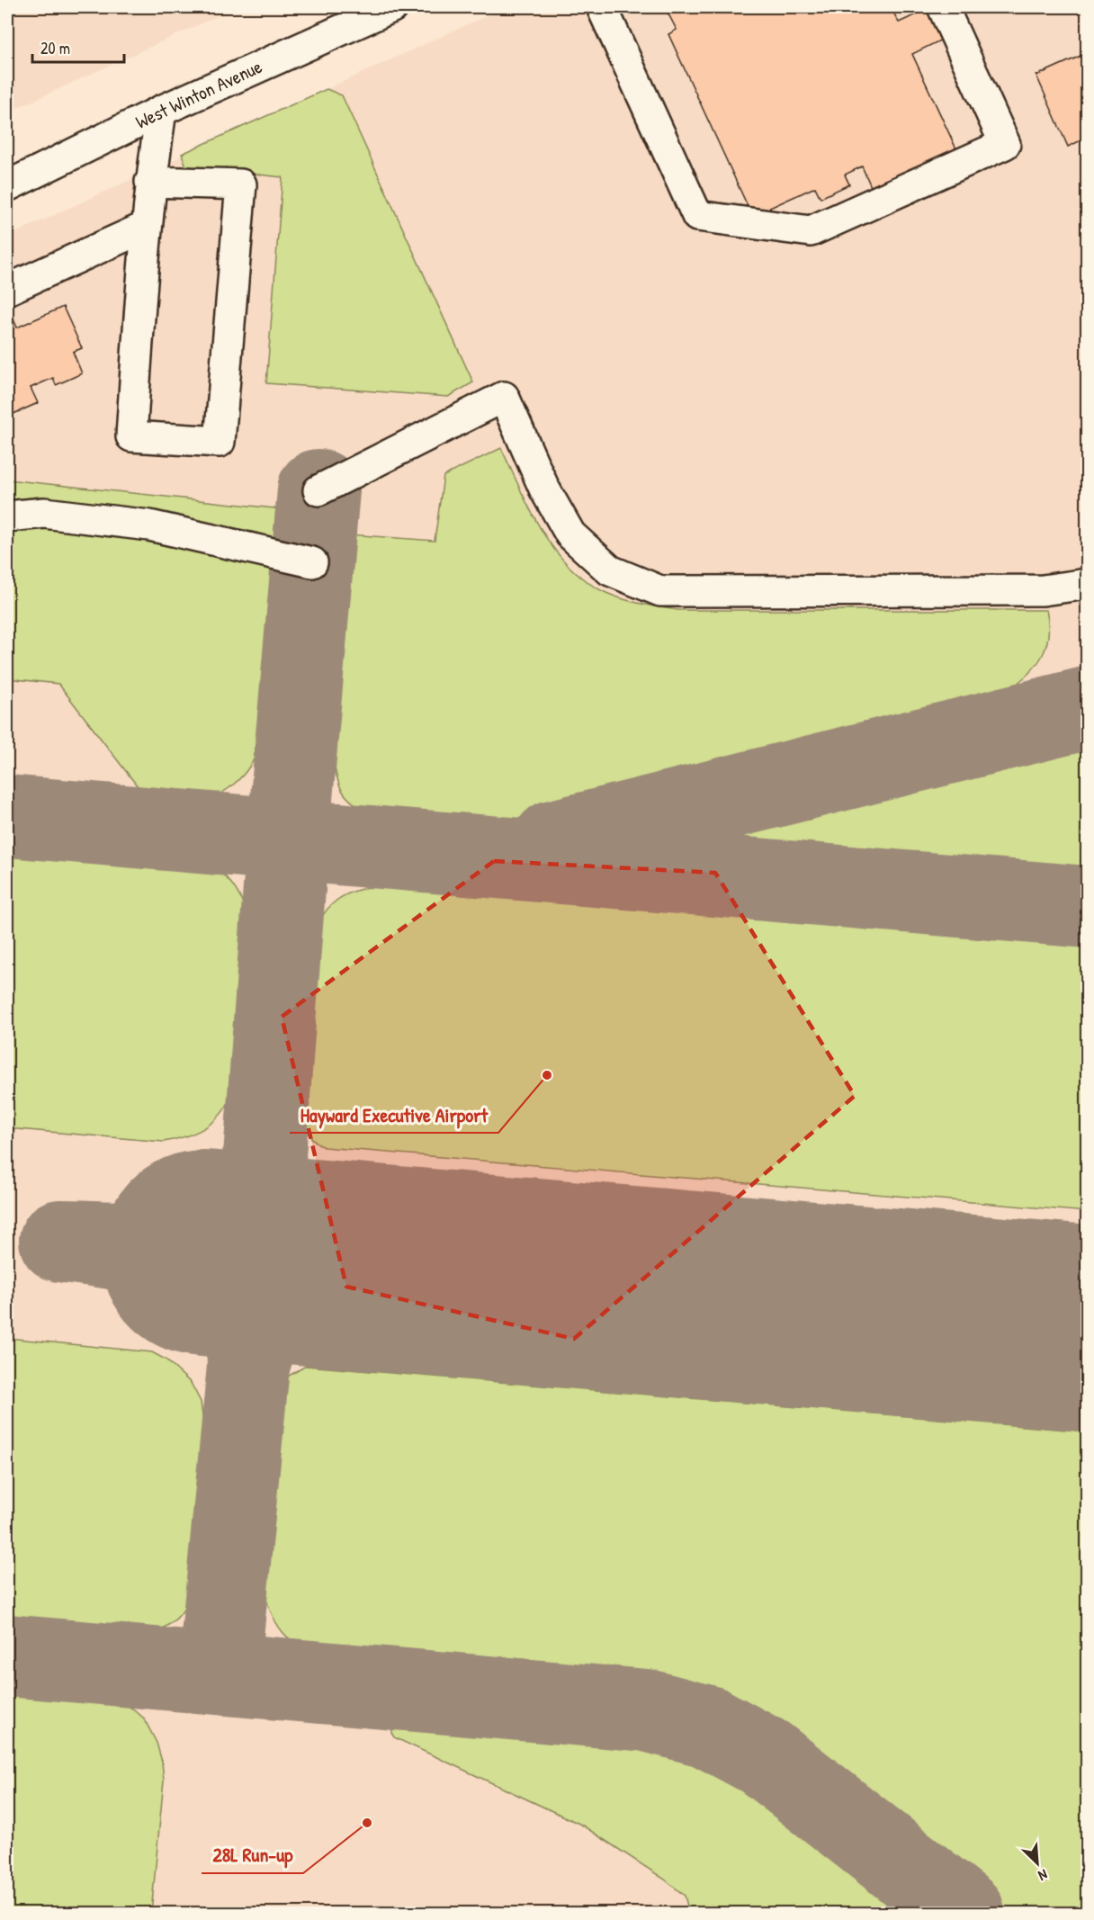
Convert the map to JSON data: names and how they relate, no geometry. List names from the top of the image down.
{
  "streets": {
    "main road": ["West Winton Avenue"]
  },
  "places": ["Hayward Executive Airport", "28L Run-up"],
  "scale_bar": "20 m",
  "north": "bottom right"
}
